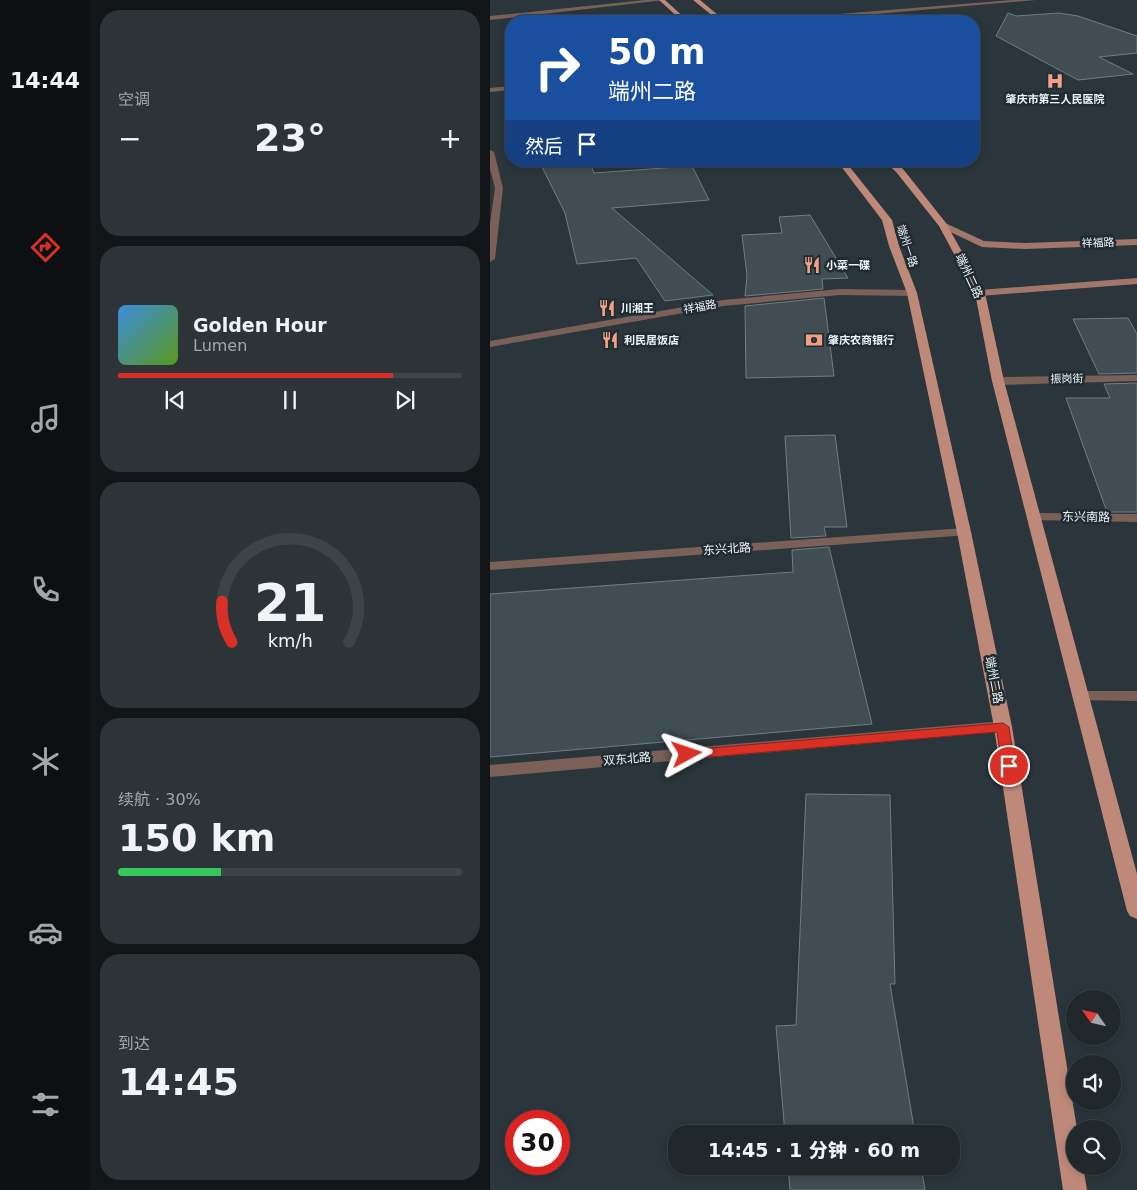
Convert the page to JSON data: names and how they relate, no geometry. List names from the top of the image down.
{
  "streets": {
    "main road": ["端州一路", "端州二路"],
    "street": [
      "祥福路",
      "振岗街",
      "东兴南路",
      "东兴北路",
      "双东北路"
    ]
  },
  "crossings": [
    ["祥福路", "端州一路"],
    ["祥福路", "端州二路"],
    ["端州一路", "端州二路"],
    ["端州二路", "振岗街"],
    ["端州二路", "东兴南路"],
    ["端州二路", "东兴北路"],
    ["端州二路", "双东北路"]
  ],
  "places": {
    "hospital": ["肇庆市第三人民医院"],
    "restaurant": ["小菜一碟", "川湘王", "利民居饭店"],
    "bank": ["肇庆农商银行"]
  },
  "north": "top left",
  "page": {
    "tabs": "14:44",
    "tile": [
      "空调",
      ["续航 · 30%", "150 km"],
      ["到达", "14:45"]
    ],
    "turn": ["50 m", "端州二路"],
    "heat": ["−", "23°", "+"],
    "then": "然后",
    "song": ["Golden Hour", "Lumen"],
    "limit": "30",
    "trip": "14:45 · 1 分钟 · 60 m",
    "gauge": ["21", "km/h"]
  }
}
